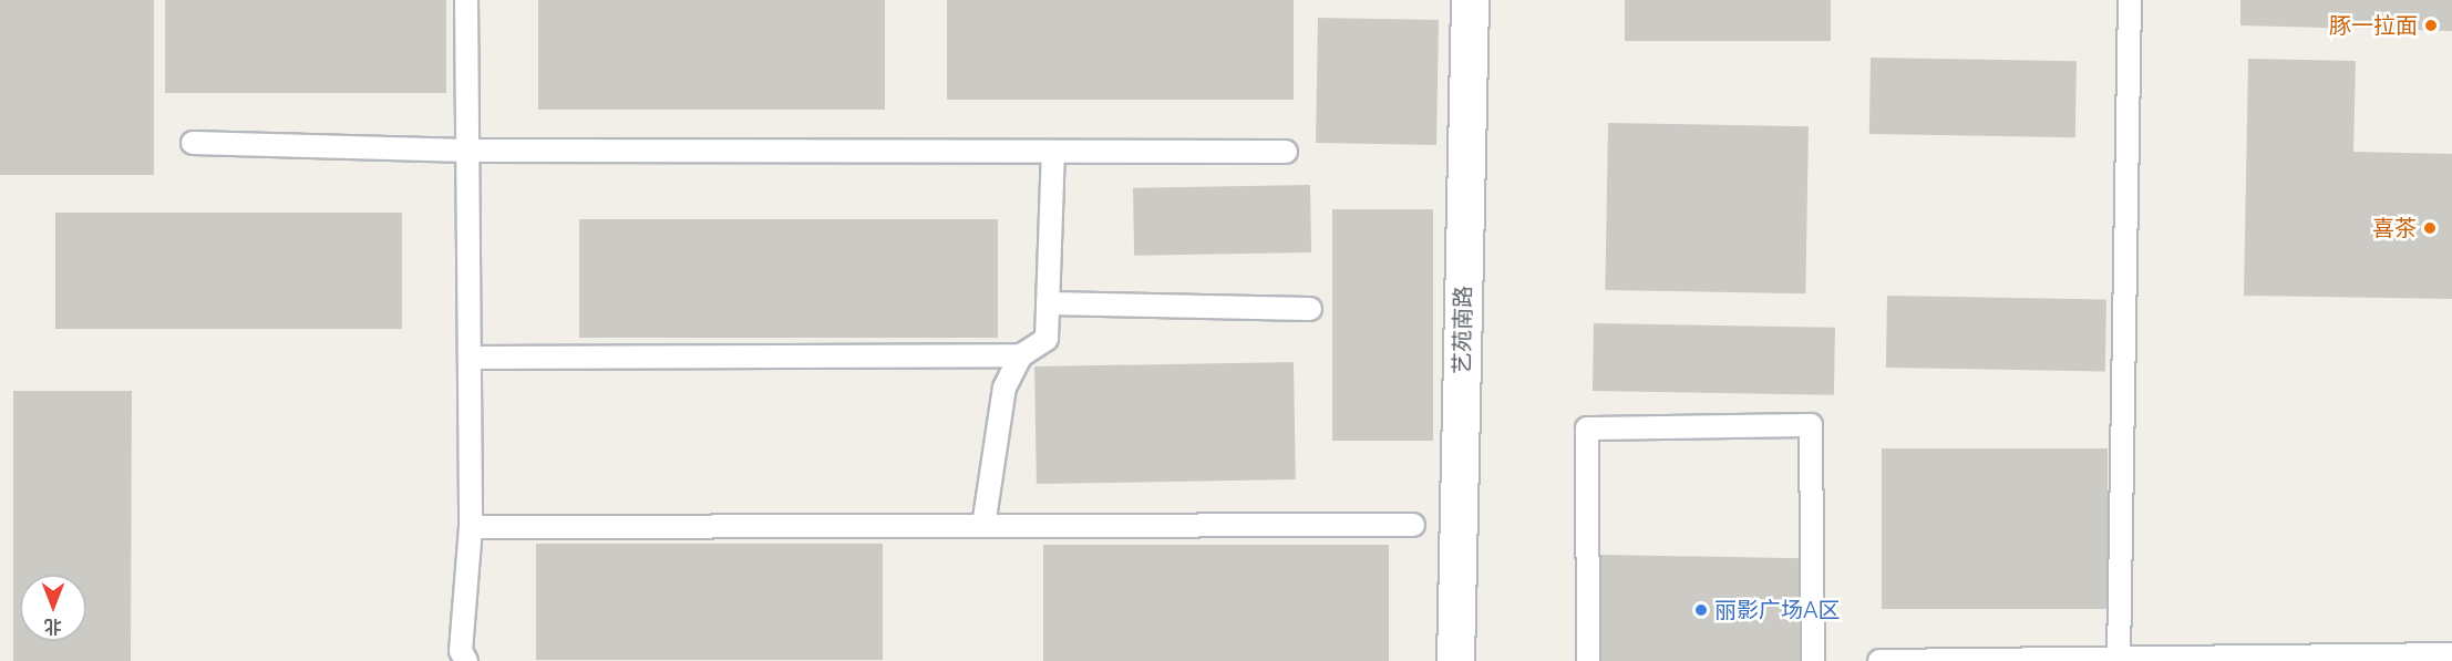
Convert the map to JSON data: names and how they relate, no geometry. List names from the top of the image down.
{
  "streets": {
    "street": ["艺苑南路"]
  },
  "places": ["豚一拉面", "喜茶", "丽影广场A区"],
  "north": "bottom"
}
